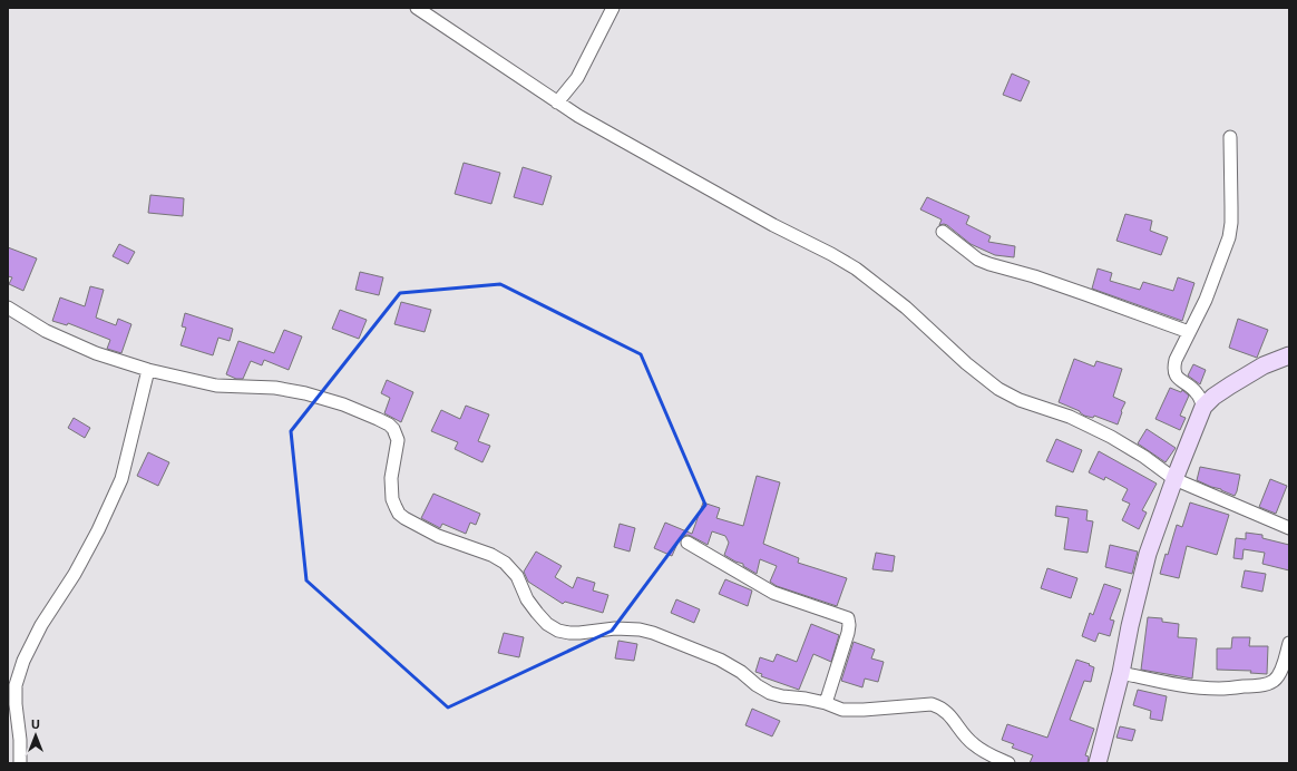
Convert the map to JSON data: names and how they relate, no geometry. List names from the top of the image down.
{
  "north": "top"
}
